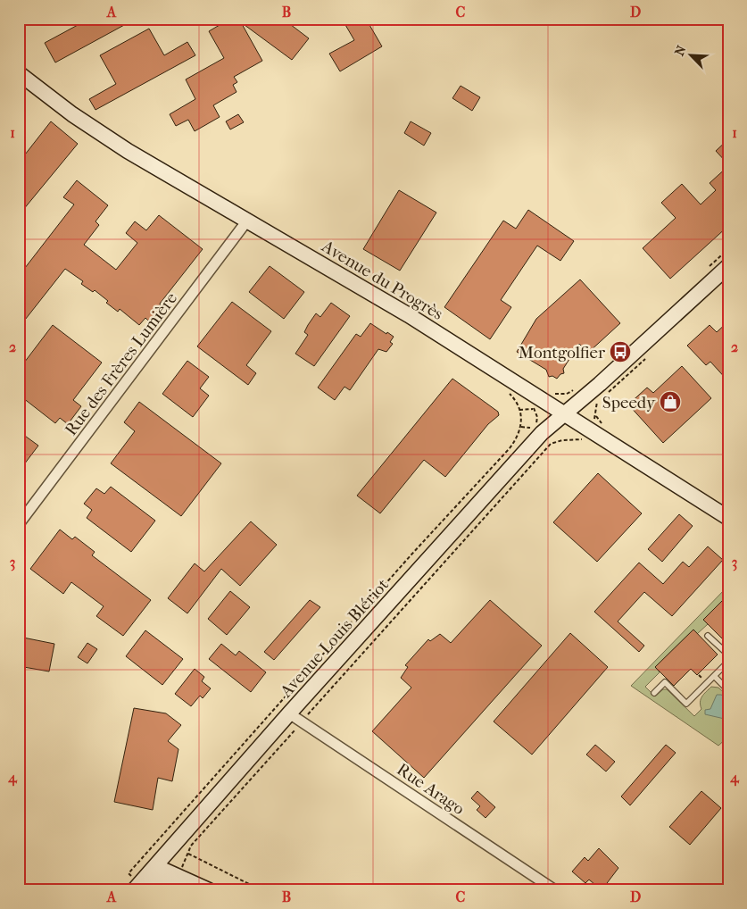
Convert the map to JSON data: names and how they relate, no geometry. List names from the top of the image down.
{
  "streets": {
    "street": [
      "Avenue du Progrès",
      "Rue des Frères Lumière",
      "Avenue Louis Blériot",
      "Rue Arago"
    ]
  },
  "crossings": [
    ["Avenue du Progrès", "Rue des Frères Lumière"],
    ["Avenue du Progrès", "Avenue Louis Blériot"],
    ["Avenue Louis Blériot", "Rue Arago"]
  ],
  "places": {
    "bus stop": ["Montgolfier"],
    "shop": ["Speedy"]
  },
  "north": "top left",
  "grid": {
    "columns": [
      "A",
      "B",
      "C",
      "D"
    ],
    "rows": [
      "1",
      "2",
      "3",
      "4"
    ]
  }
}
